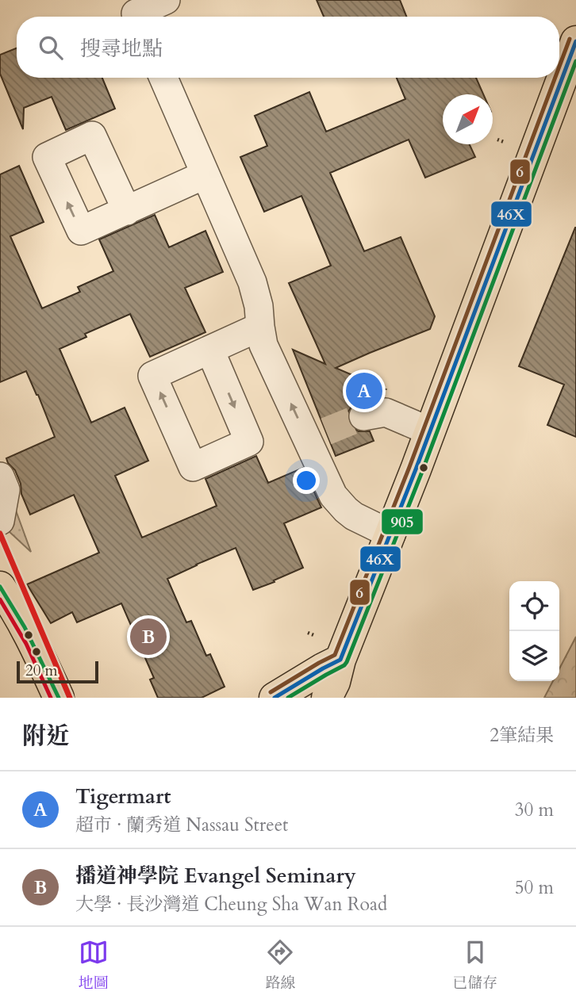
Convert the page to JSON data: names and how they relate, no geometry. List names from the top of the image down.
{
  "lines": ["transit line 6", "transit line 46X", "transit line 905"],
  "scale_bar": "20 m",
  "north": "top right",
  "page": {
    "search": "搜尋地點",
    "pins": ["A", "B"],
    "scale": "20 m",
    "heading": ["附近", "2筆結果"],
    "list": [
      {
        "mark": "A",
        "name": "Tigermart",
        "note": "超市 · 蘭秀道 Nassau Street",
        "value": "30 m"
      },
      {
        "mark": "B",
        "name": "播道神學院 Evangel Seminary",
        "note": "大學 · 長沙灣道 Cheung Sha Wan Road",
        "value": "50 m"
      }
    ],
    "nav": ["地圖", "路線", "已儲存"]
  }
}
